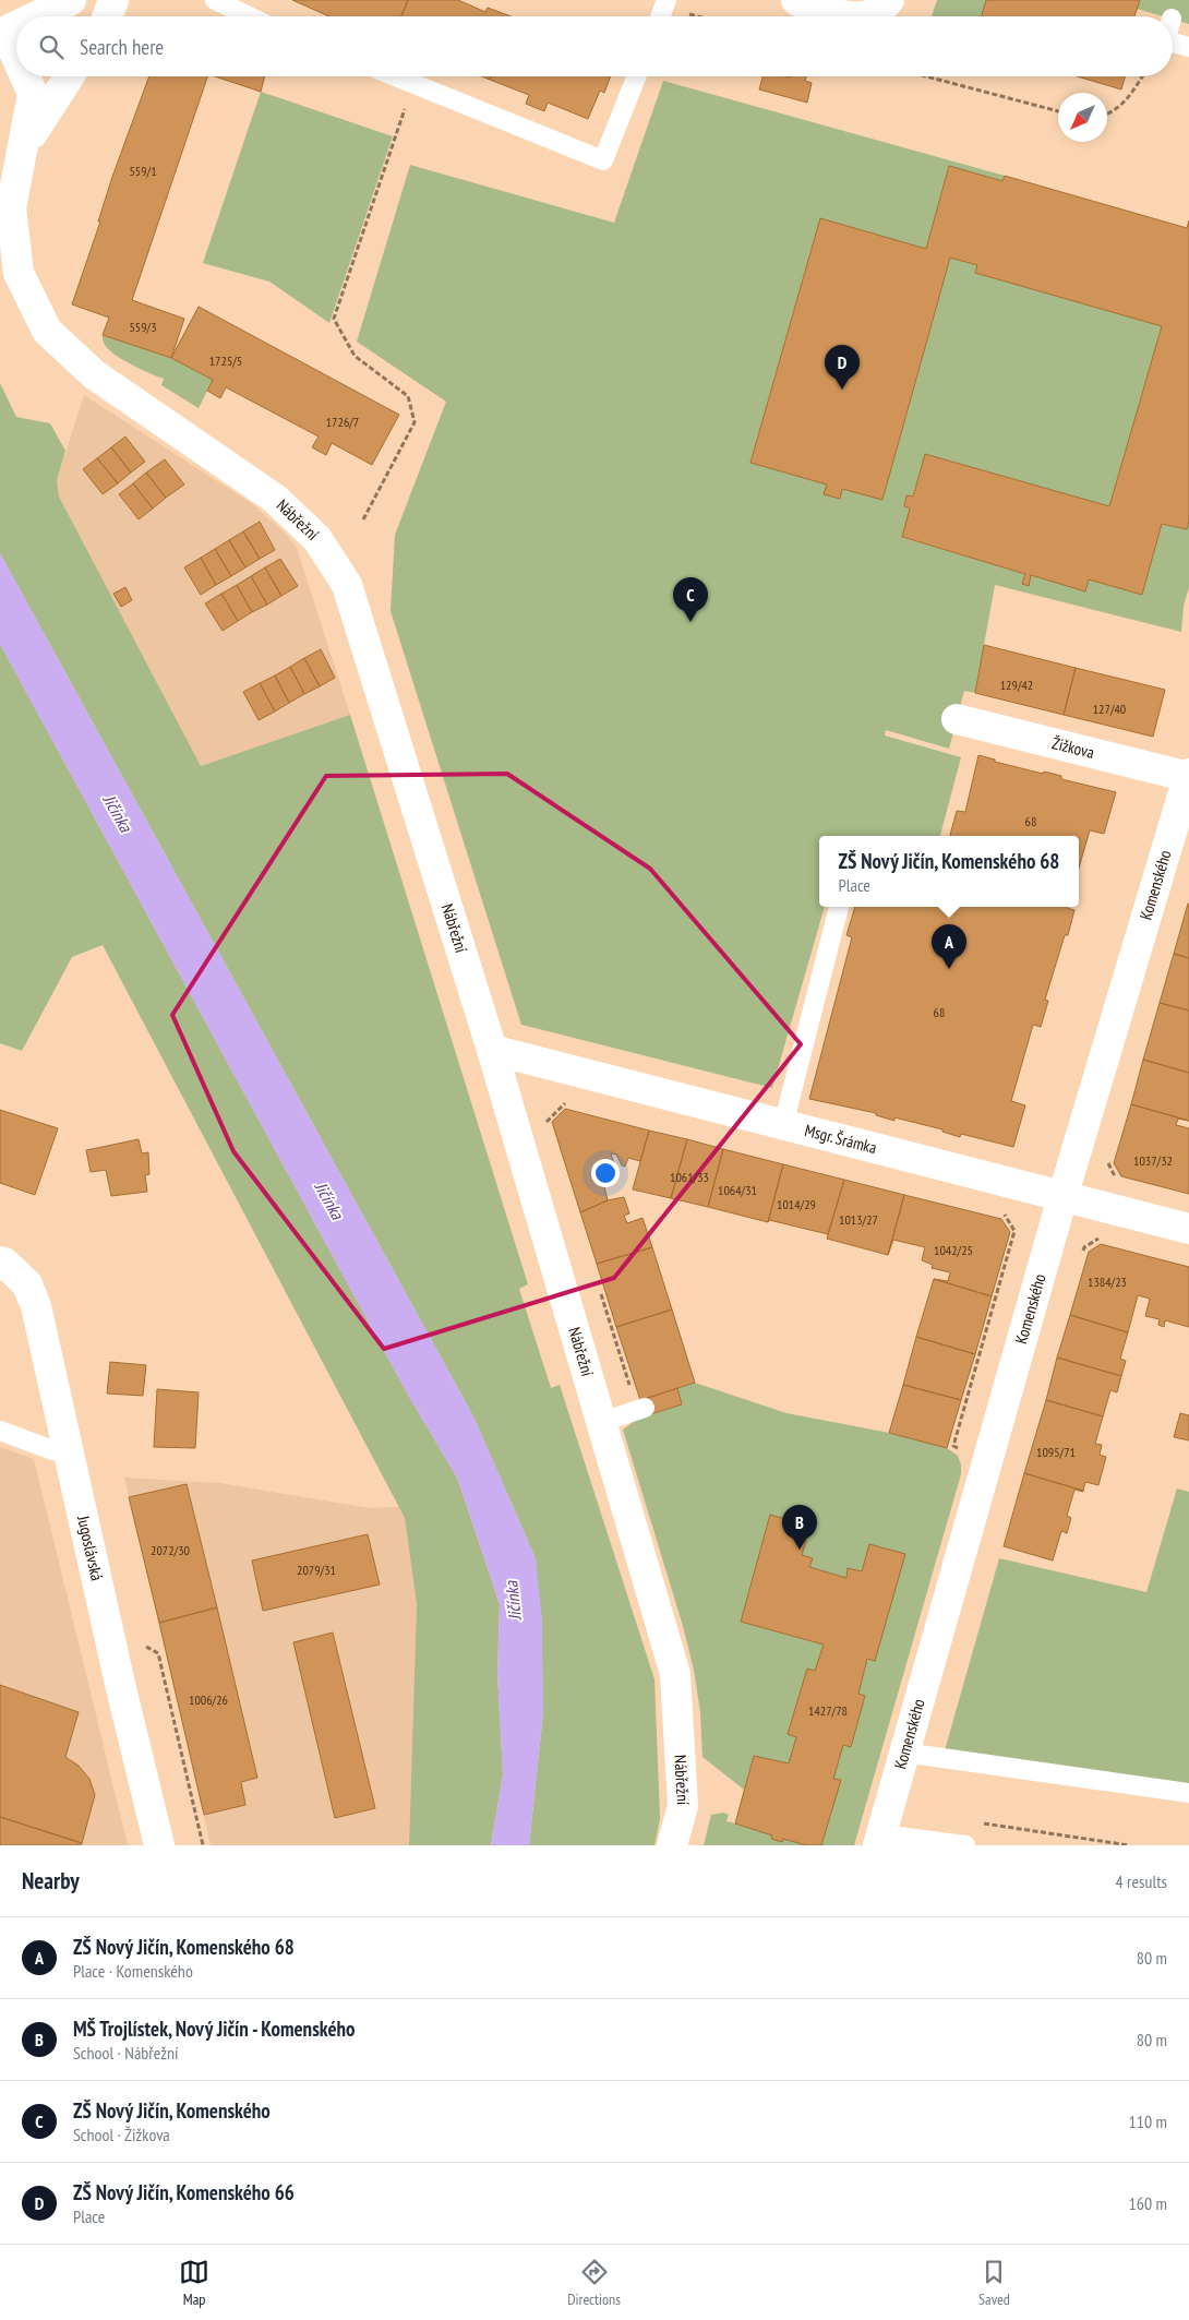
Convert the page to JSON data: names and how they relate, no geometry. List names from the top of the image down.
{
  "streets": {
    "street": [
      "Nábřežní",
      "Žižkova",
      "Komenského",
      "Msgr. Šrámka",
      "Jugoslávská"
    ]
  },
  "crossings": [
    ["Nábřežní", "Msgr. Šrámka"],
    ["Žižkova", "Komenského"],
    ["Komenského", "Msgr. Šrámka"]
  ],
  "water": ["Jičínka"],
  "house_numbers": [
    "559/1",
    "559/3",
    "1725/5",
    "1726/7",
    "129/42",
    "127/40",
    "68",
    "68",
    "1037/32",
    "1061/33",
    "1064/31",
    "1014/29",
    "1013/27",
    "1042/25",
    "1384/23",
    "1095/71",
    "2072/30",
    "2079/31",
    "1006/26",
    "1427/78"
  ],
  "north": "bottom left",
  "page": {
    "search": "Search here",
    "pins": [
      "D",
      "C",
      "A",
      "B"
    ],
    "popup": ["ZŠ Nový Jičín, Komenského 68", "Place"],
    "heading": ["Nearby", "4 results"],
    "list": [
      {
        "mark": "A",
        "name": "ZŠ Nový Jičín, Komenského 68",
        "note": "Place · Komenského",
        "value": "80 m"
      },
      {
        "mark": "B",
        "name": "MŠ Trojlístek, Nový Jičín - Komenského",
        "note": "School · Nábřežní",
        "value": "80 m"
      },
      {
        "mark": "C",
        "name": "ZŠ Nový Jičín, Komenského",
        "note": "School · Žižkova",
        "value": "110 m"
      },
      {
        "mark": "D",
        "name": "ZŠ Nový Jičín, Komenského 66",
        "note": "Place",
        "value": "160 m"
      }
    ],
    "nav": ["Map", "Directions", "Saved"]
  }
}
